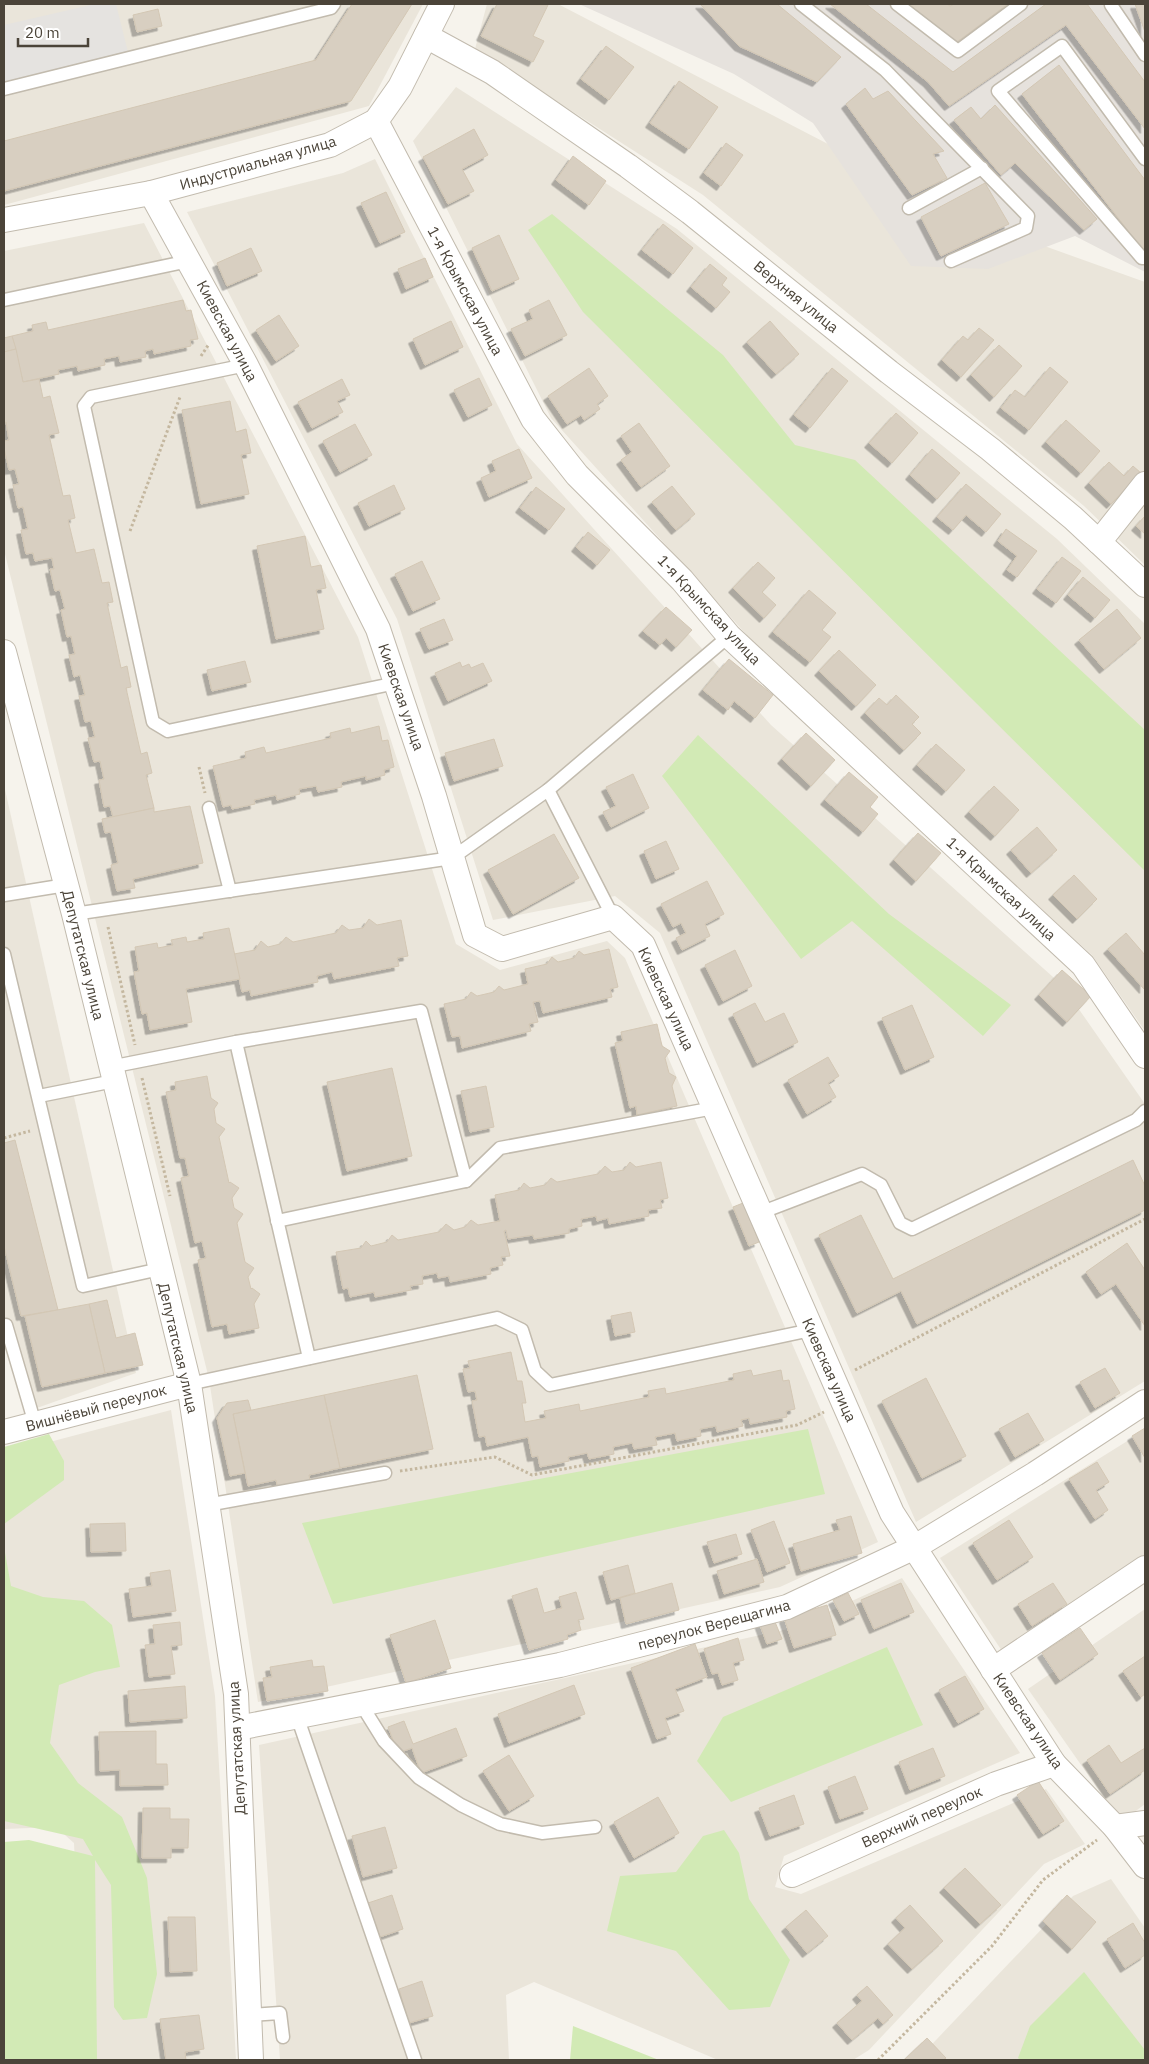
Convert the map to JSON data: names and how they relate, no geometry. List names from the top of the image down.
{
  "streets": {
    "street": [
      "Индустриальная улица",
      "1-я Крымская улица",
      "Верхняя улица",
      "Киевская улица",
      "Депутатская улица",
      "Вишнёвый переулок",
      "переулок Верещагина",
      "Верхний переулок"
    ]
  },
  "crossings": [
    ["Индустриальная улица", "1-я Крымская улица"],
    ["Индустриальная улица", "Верхняя улица"],
    ["Индустриальная улица", "Киевская улица"],
    ["Киевская улица", "переулок Верещагина"],
    ["Киевская улица", "Верхний переулок"],
    ["Депутатская улица", "Вишнёвый переулок"],
    ["Депутатская улица", "переулок Верещагина"]
  ],
  "scale_bar": "20 m"
}
